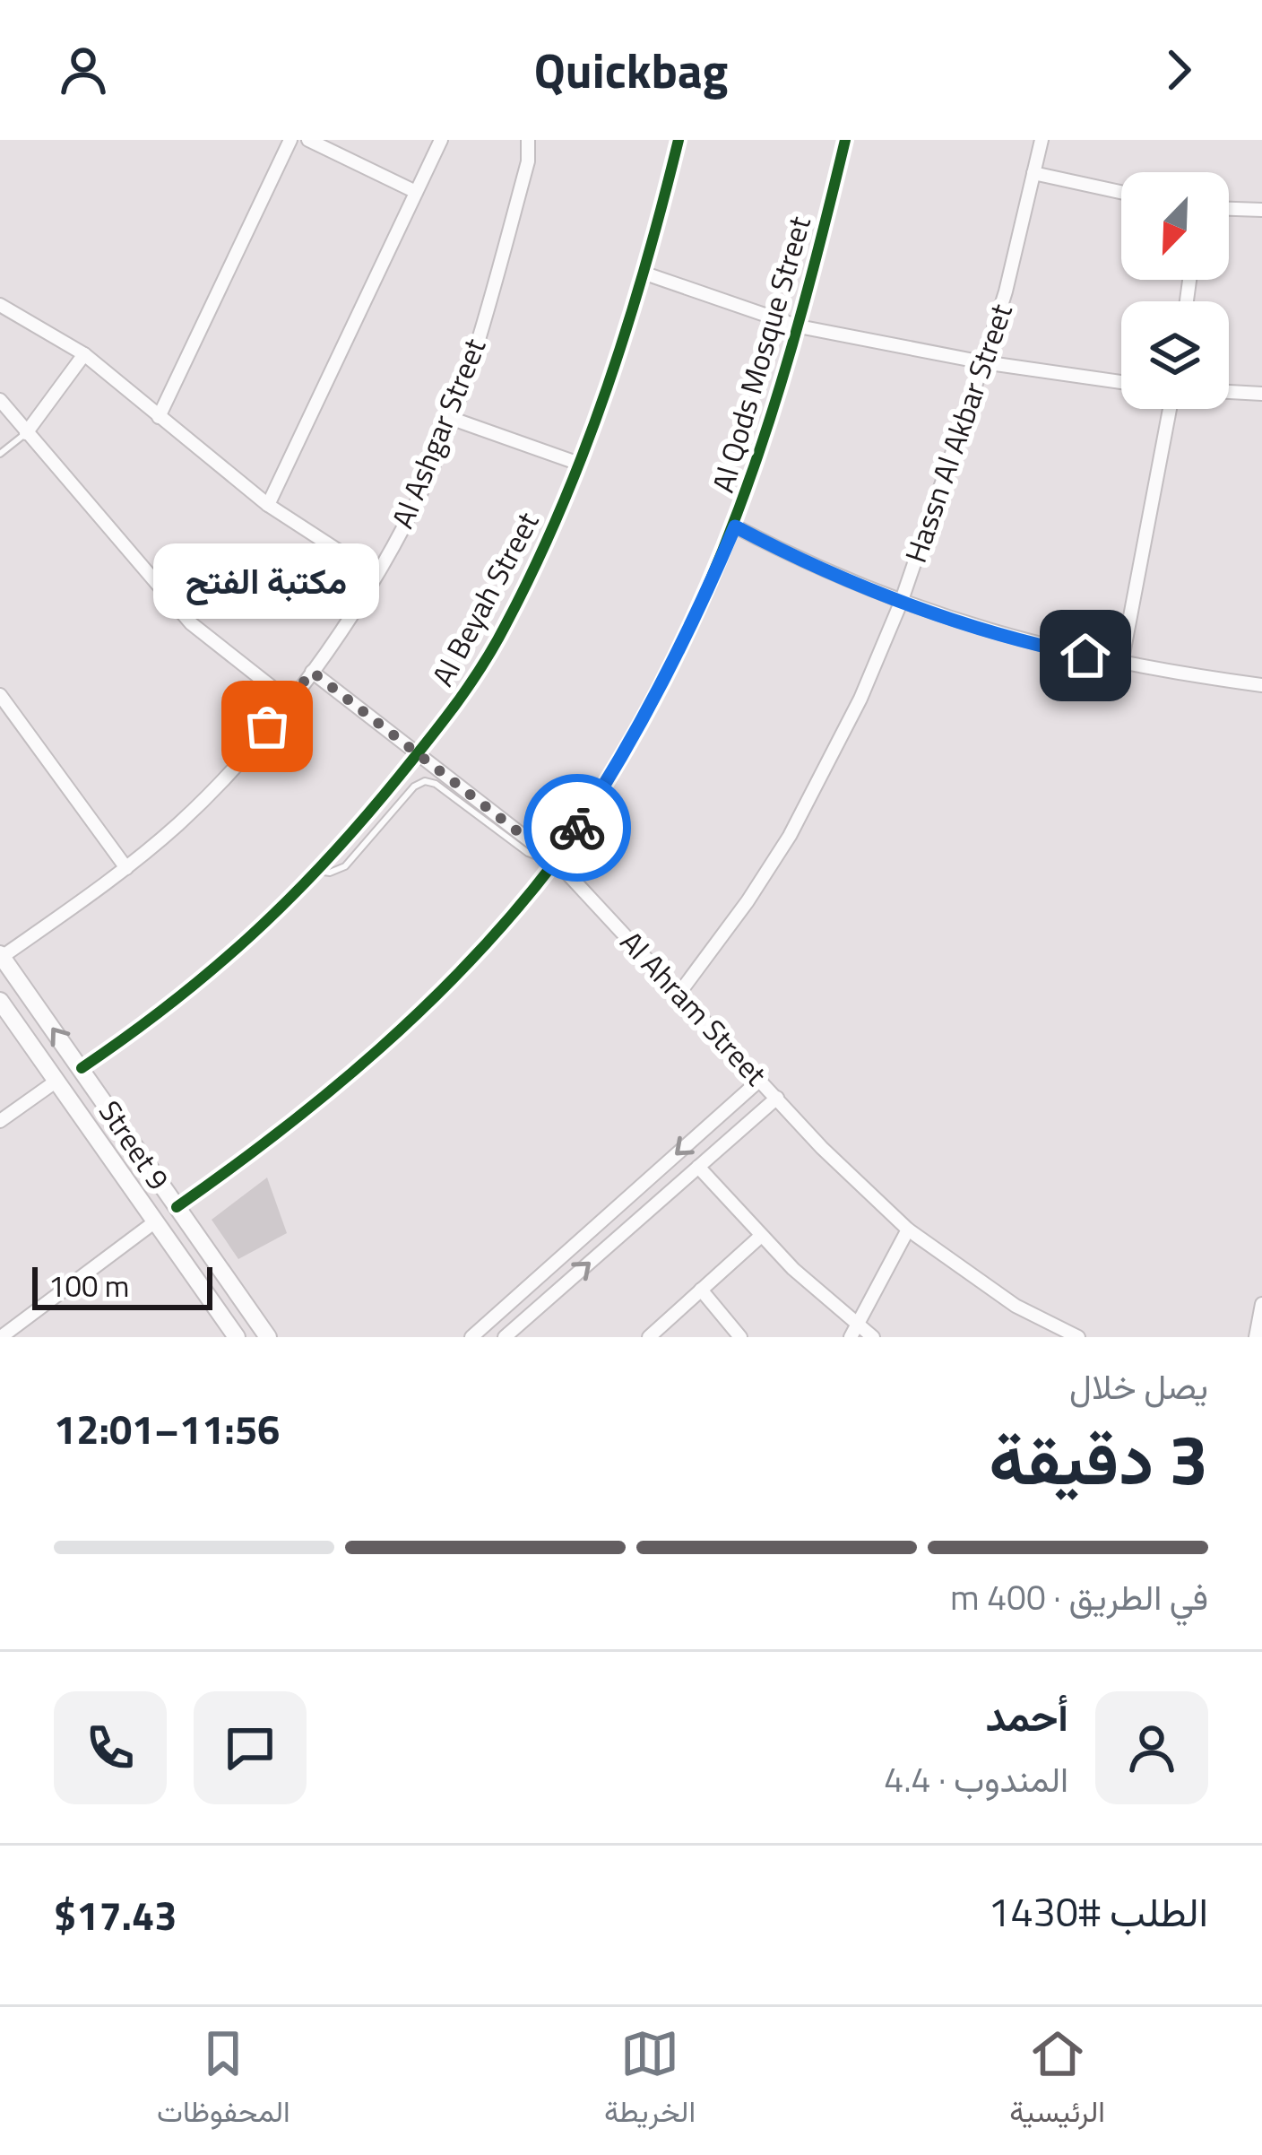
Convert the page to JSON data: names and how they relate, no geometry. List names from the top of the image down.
{
  "streets": {
    "main road": ["Street 9"],
    "street": [
      "Al Qods Mosque Street",
      "Al Ashgar Street",
      "Hassn Al Akbar Street",
      "Al Beyah Street",
      "Al Ahram Street"
    ]
  },
  "crossings": [
    ["Al Qods Mosque Street", "Al Ahram Street"],
    ["Al Qods Mosque Street", "Street 9"],
    ["Al Ashgar Street", "Al Ahram Street"],
    ["Al Ashgar Street", "Street 9"],
    ["Hassn Al Akbar Street", "Al Ahram Street"],
    ["Al Beyah Street", "Al Ahram Street"],
    ["Al Beyah Street", "Street 9"]
  ],
  "places": ["مكتبة الفتح"],
  "scale_bar": "100 m",
  "north": "bottom left",
  "page": {
    "header": "Quickbag",
    "bubble": "مكتبة الفتح",
    "scale": "100 m",
    "heading": ["3 دقيقة", "يصل خلال", "11:56–12:01"],
    "panel": [
      "أحمد",
      "المندوب · 4.4",
      "الطلب #1430",
      "$17.43"
    ],
    "bar": "في الطريق · 400 m",
    "tabs": ["الرئيسية", "الخريطة", "المحفوظات"]
  }
}
